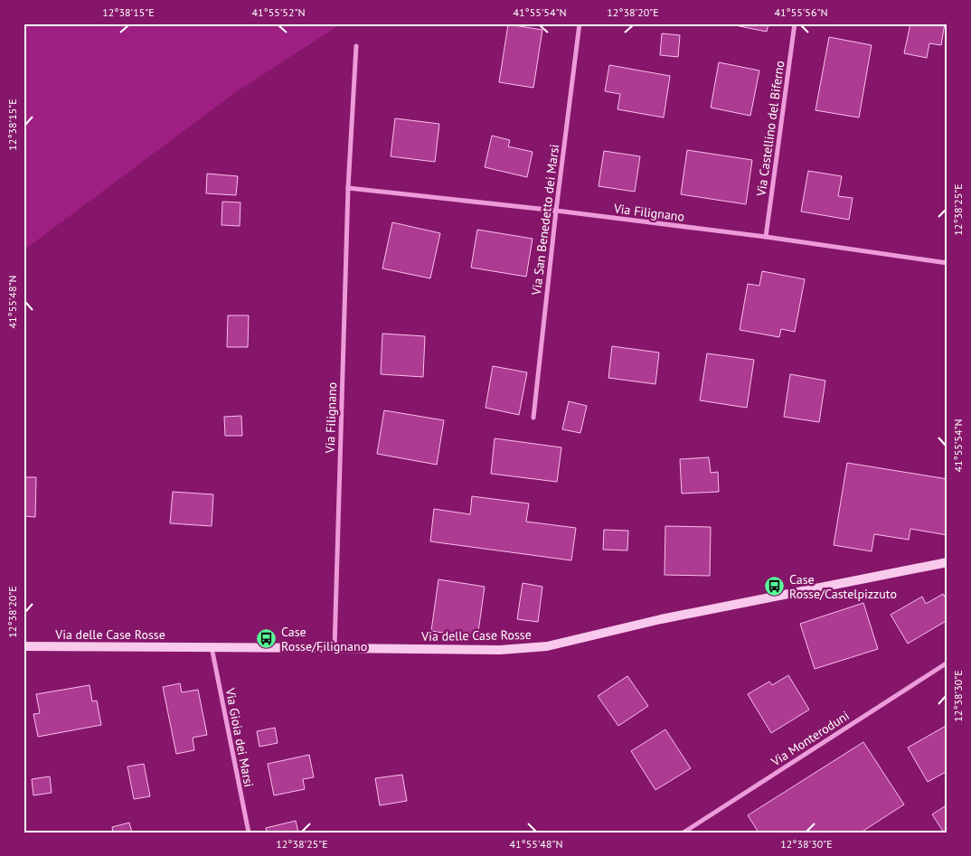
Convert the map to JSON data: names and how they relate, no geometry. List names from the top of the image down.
{
  "streets": {
    "street": [
      "Via Castellino del Biferno",
      "Via Filignano",
      "Via San Benedetto dei Marsi",
      "Via delle Case Rosse",
      "Via Gioia dei Marsi",
      "Via Monteroduni"
    ]
  },
  "crossings": [
    ["Via Castellino del Biferno", "Via Filignano"],
    ["Via Filignano", "Via San Benedetto dei Marsi"],
    ["Via Filignano", "Via delle Case Rosse"],
    ["Via delle Case Rosse", "Via Gioia dei Marsi"]
  ],
  "places": {
    "bus stop": ["Case Rosse/Castelpizzuto", "Case Rosse/Filignano"]
  },
  "coordinates": [
    "12°38'15\"E",
    "41°55'52\"N",
    "41°55'54\"N",
    "12°38'20\"E",
    "41°55'56\"N",
    "12°38'25\"E",
    "41°55'48\"N",
    "12°38'30\"E"
  ]
}
